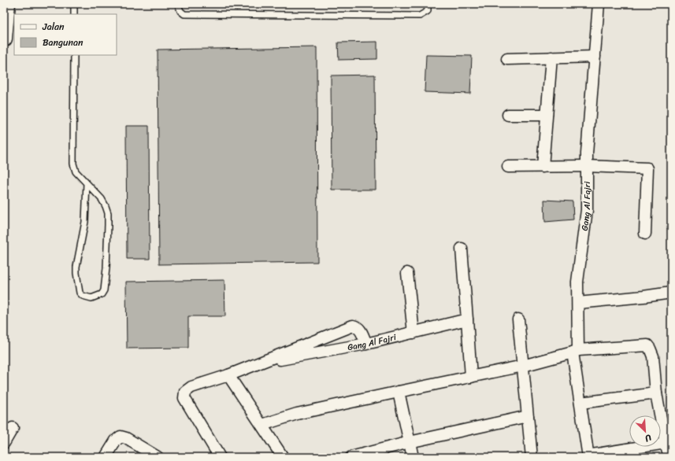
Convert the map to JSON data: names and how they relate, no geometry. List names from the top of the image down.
{
  "streets": {
    "street": ["Gang Al Fajri"]
  },
  "legend": ["Jalan", "Bangunan"],
  "north": "bottom right"
}
